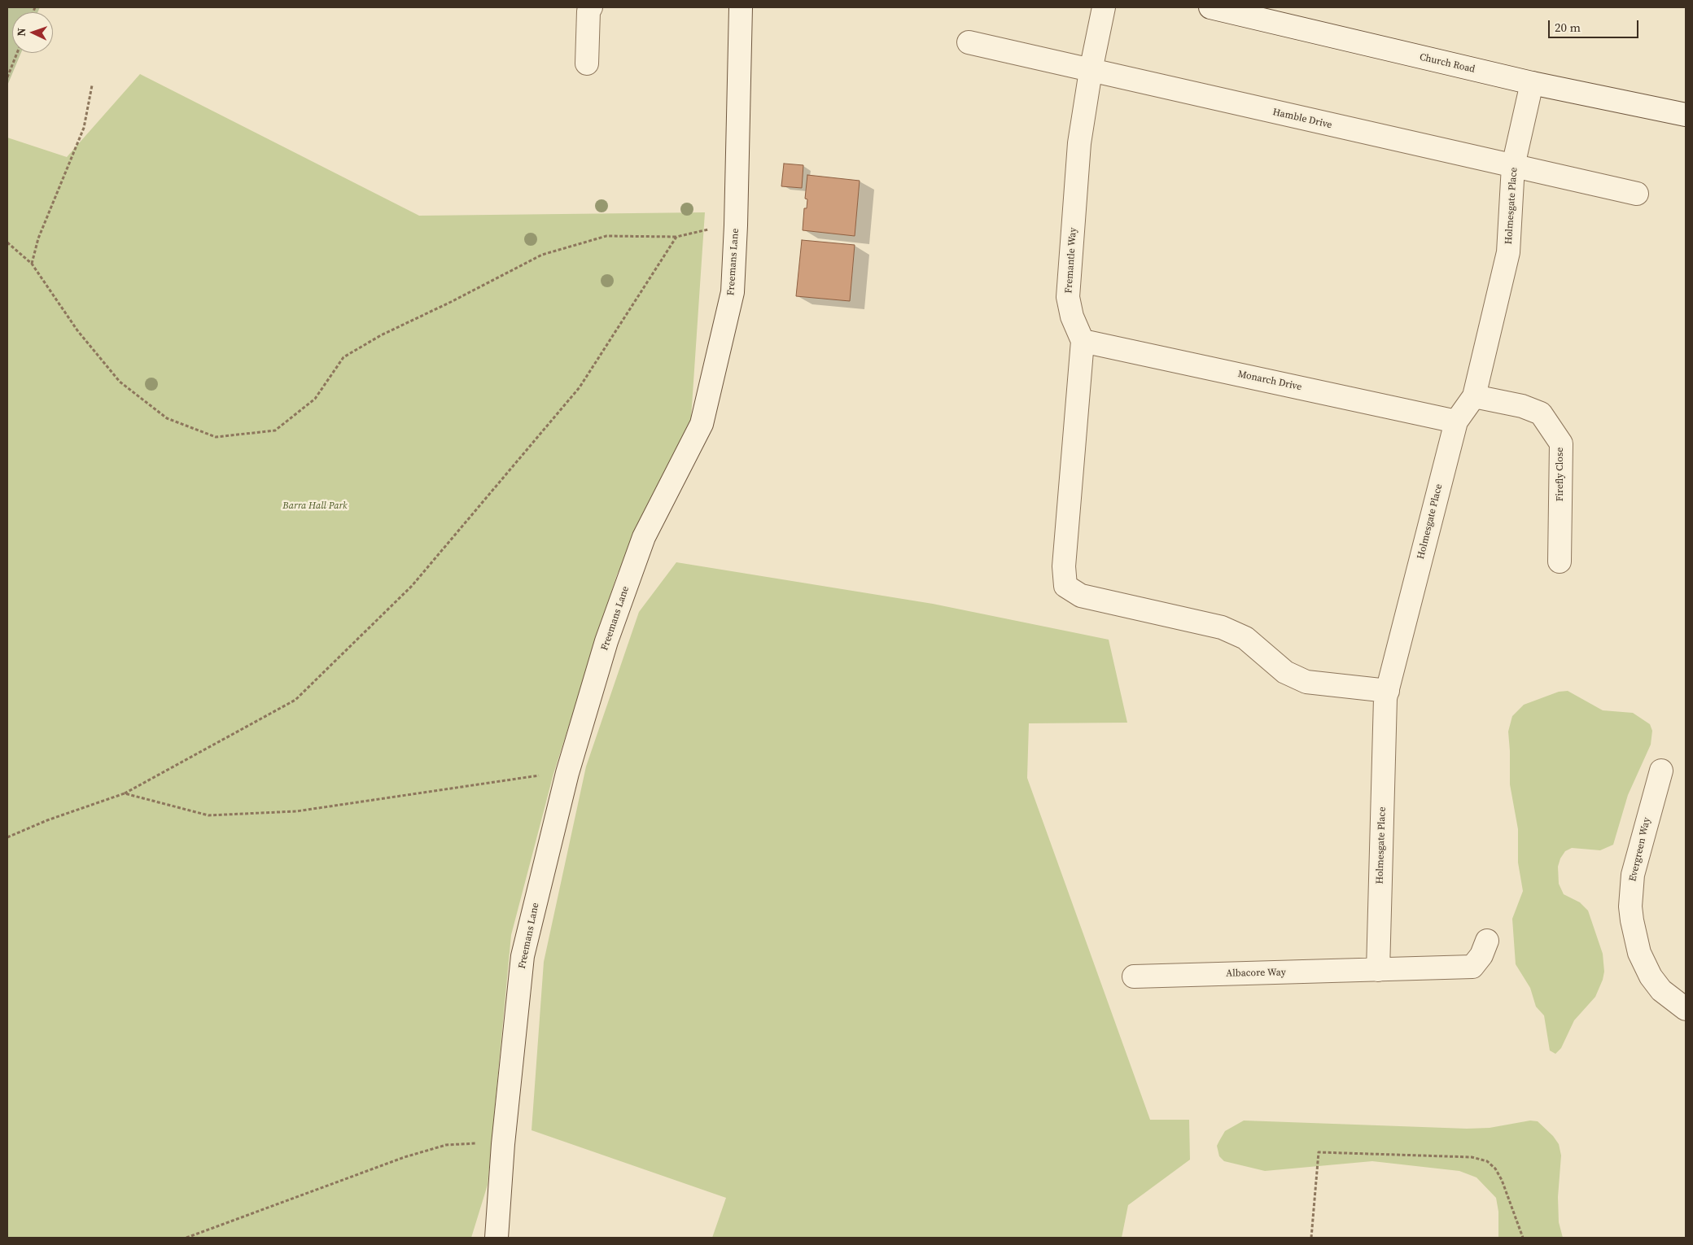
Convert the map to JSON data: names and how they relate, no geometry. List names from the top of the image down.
{
  "streets": {
    "street": [
      "Church Road",
      "Hamble Drive",
      "Holmesgate Place",
      "Fremantle Way",
      "Freemans Lane",
      "Monarch Drive",
      "Firefly Close",
      "Evergreen Way",
      "Albacore Way"
    ]
  },
  "crossings": [
    ["Church Road", "Holmesgate Place"],
    ["Hamble Drive", "Holmesgate Place"],
    ["Hamble Drive", "Fremantle Way"],
    ["Holmesgate Place", "Fremantle Way"],
    ["Holmesgate Place", "Monarch Drive"],
    ["Holmesgate Place", "Firefly Close"],
    ["Holmesgate Place", "Albacore Way"],
    ["Fremantle Way", "Monarch Drive"]
  ],
  "parks": ["Barra Hall Park"],
  "scale_bar": "20 m",
  "north": "left"
}
